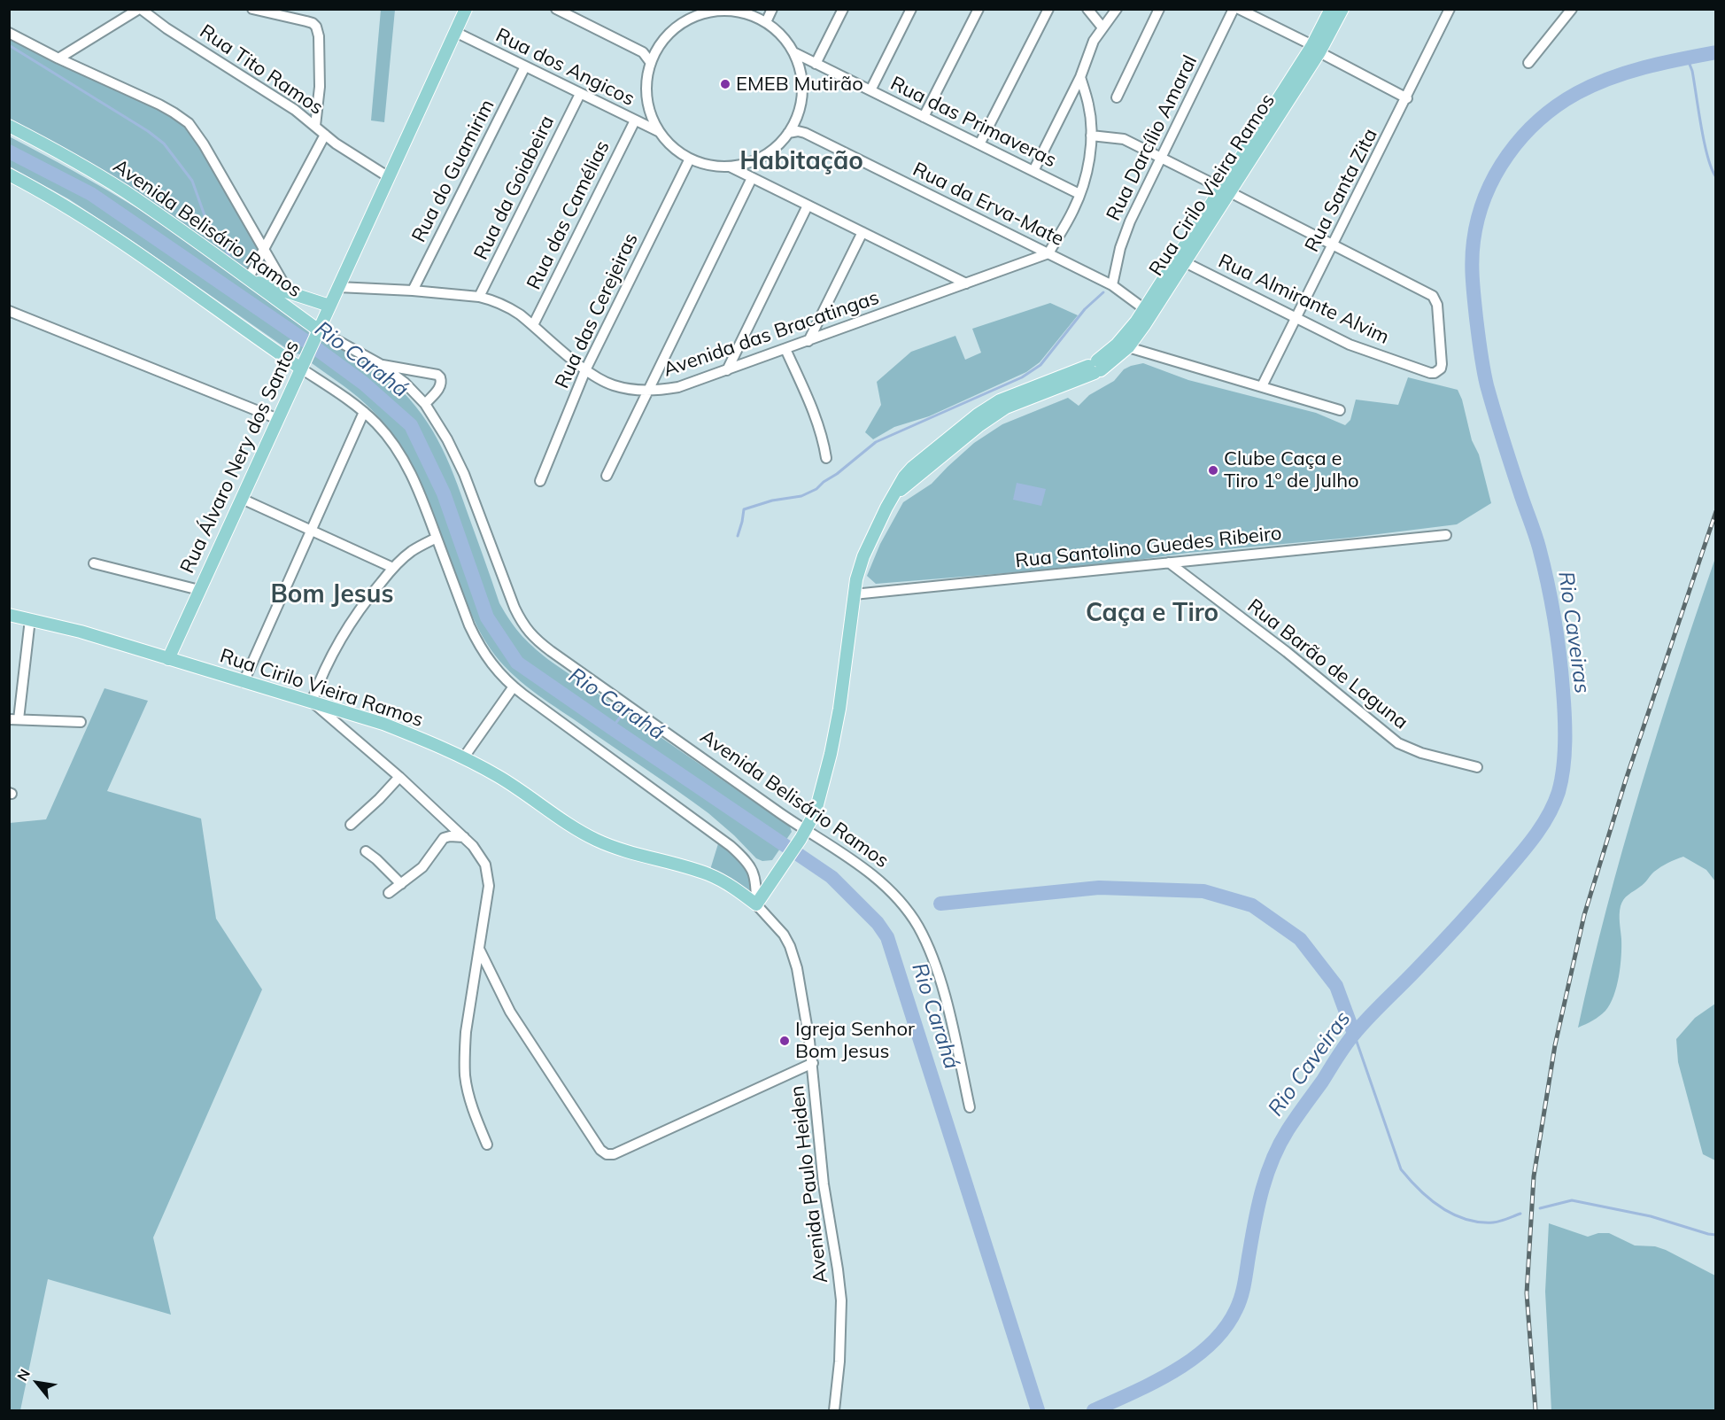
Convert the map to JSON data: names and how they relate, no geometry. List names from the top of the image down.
{
  "streets": {
    "main road": ["Rua Cirilo Vieira Ramos", "Avenida Belisário Ramos", "Rua Álvaro Nery dos Santos"],
    "street": [
      "Rua dos Angicos",
      "Rua Tito Ramos",
      "Rua das Primaveras",
      "Rua Darcílio Amaral",
      "Rua do Guamirim",
      "Rua da Goiabeira",
      "Rua Santa Zita",
      "Rua da Erva-Mate",
      "Rua das Camélias",
      "Rua Almirante Alvim",
      "Rua das Cerejeiras",
      "Avenida das Bracatingas",
      "Rua Santolino Guedes Ribeiro",
      "Rua Barão de Laguna",
      "Avenida Paulo Heiden"
    ]
  },
  "crossings": [
    ["Rua dos Angicos", "Rua das Primaveras"],
    ["Rua dos Angicos", "Rua do Guamirim"],
    ["Rua dos Angicos", "Rua da Goiabeira"],
    ["Rua dos Angicos", "Rua da Erva-Mate"],
    ["Rua dos Angicos", "Rua das Camélias"],
    ["Rua dos Angicos", "Rua das Cerejeiras"],
    ["Rua dos Angicos", "Rua Álvaro Nery dos Santos"],
    ["Rua Tito Ramos", "Rua Álvaro Nery dos Santos"],
    ["Rua das Primaveras", "Rua da Erva-Mate"],
    ["Rua das Primaveras", "Rua das Cerejeiras"],
    ["Rua Darcílio Amaral", "Rua da Erva-Mate"],
    ["Rua do Guamirim", "Avenida das Bracatingas"],
    ["Rua Cirilo Vieira Ramos", "Rua da Erva-Mate"],
    ["Rua Cirilo Vieira Ramos", "Avenida Belisário Ramos"],
    ["Rua Cirilo Vieira Ramos", "Rua Almirante Alvim"],
    ["Rua Cirilo Vieira Ramos", "Rua Álvaro Nery dos Santos"],
    ["Rua Cirilo Vieira Ramos", "Rua Santolino Guedes Ribeiro"],
    ["Rua Cirilo Vieira Ramos", "Avenida Paulo Heiden"],
    ["Rua da Goiabeira", "Avenida das Bracatingas"],
    ["Rua Santa Zita", "Rua Almirante Alvim"],
    ["Rua da Erva-Mate", "Rua das Cerejeiras"],
    ["Rua da Erva-Mate", "Avenida das Bracatingas"],
    ["Rua das Camélias", "Avenida das Bracatingas"],
    ["Avenida Belisário Ramos", "Rua Álvaro Nery dos Santos"],
    ["Rua das Cerejeiras", "Avenida das Bracatingas"],
    ["Avenida das Bracatingas", "Rua Álvaro Nery dos Santos"],
    ["Rua Santolino Guedes Ribeiro", "Rua Barão de Laguna"]
  ],
  "districts": ["Habitação", "Bom Jesus", "Caça e Tiro"],
  "water": ["Rio Carahá", "Rio Caveiras"],
  "places": ["EMEB Mutirão", "Clube Caça e Tiro 1º de Julho", "Igreja Senhor Bom Jesus"],
  "north": "top left"
}
